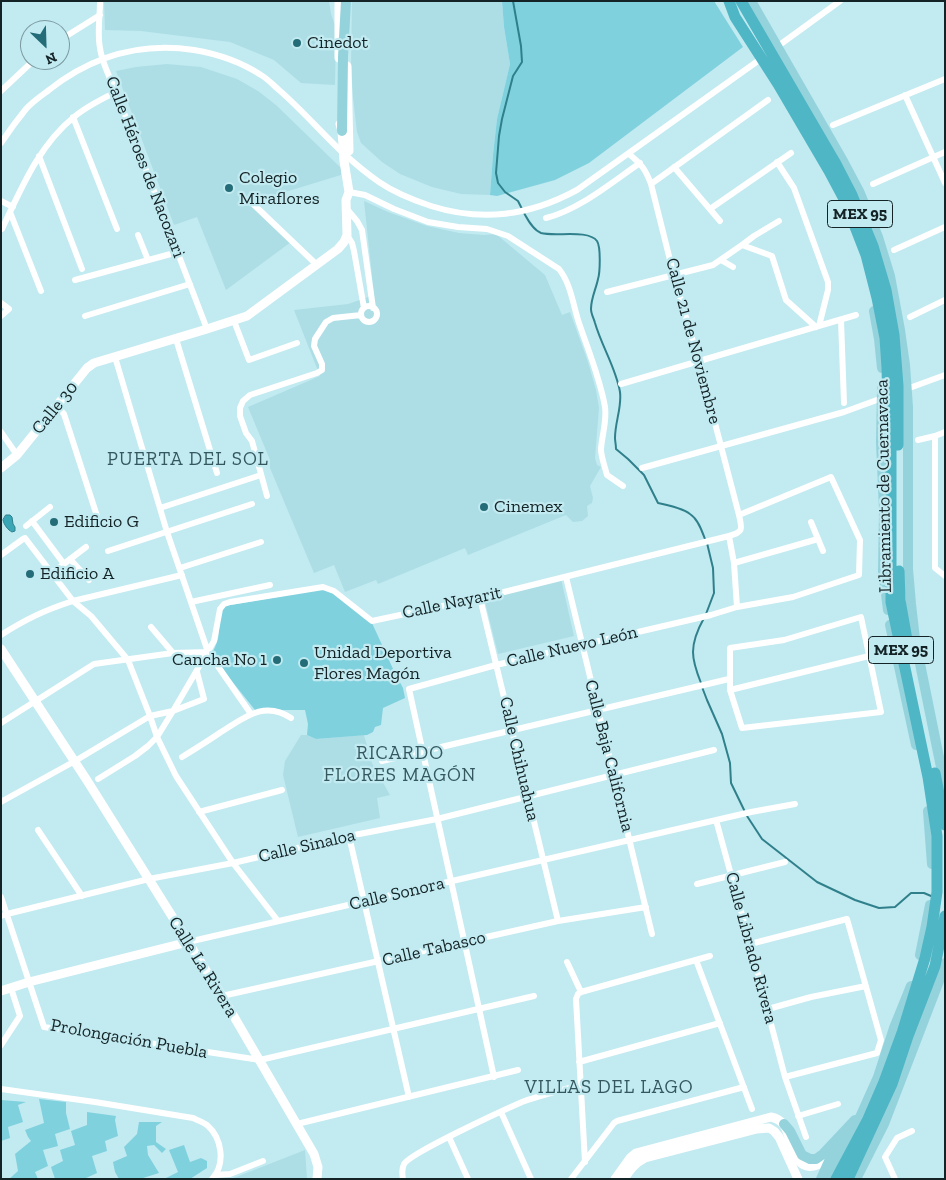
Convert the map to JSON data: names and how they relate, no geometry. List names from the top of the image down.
{
  "streets": {
    "highway": ["MEX 95"],
    "main road": ["Libramiento de Cuernavaca"],
    "street": [
      "Calle Héroes de Nacozari",
      "Calle 21 de Noviembre",
      "Calle 30",
      "Calle Nayarit",
      "Calle Nuevo León",
      "Calle Baja California",
      "Calle Chihuahua",
      "Calle Sinaloa",
      "Calle Sonora",
      "Calle Librado Rivera",
      "Calle Tabasco",
      "Calle La Rivera",
      "Prolongación Puebla"
    ]
  },
  "crossings": [
    ["Calle Héroes de Nacozari", "Calle 30"],
    ["MEX 95", "Libramiento de Cuernavaca"],
    ["Calle 21 de Noviembre", "Calle Nayarit"],
    ["Calle 21 de Noviembre", "Calle Nuevo León"],
    ["Calle Nayarit", "Calle Baja California"],
    ["Calle Nayarit", "Calle Chihuahua"],
    ["Calle Nuevo León", "Calle Baja California"],
    ["Calle Nuevo León", "Calle Chihuahua"],
    ["Calle Baja California", "Calle Sinaloa"],
    ["Calle Baja California", "Calle Sonora"],
    ["Calle Baja California", "Calle Tabasco"],
    ["Calle Chihuahua", "Calle Sinaloa"],
    ["Calle Chihuahua", "Calle Sonora"],
    ["Calle Chihuahua", "Calle Tabasco"],
    ["Calle Sinaloa", "Calle La Rivera"],
    ["Calle Sonora", "Calle Librado Rivera"],
    ["Calle Sonora", "Calle La Rivera"],
    ["Calle Sonora", "Prolongación Puebla"],
    ["Calle Tabasco", "Calle La Rivera"],
    ["Calle La Rivera", "Prolongación Puebla"]
  ],
  "districts": ["PUERTA DEL SOL", "RICARDO FLORES MAGÓN", "VILLAS DEL LAGO"],
  "places": [
    "Cinedot",
    "Colegio Miraflores",
    "Cinemex",
    "Edificio G",
    "Edificio A",
    "Cancha No 1",
    "Unidad Deportiva Flores Magón"
  ],
  "north": "bottom right"
}
